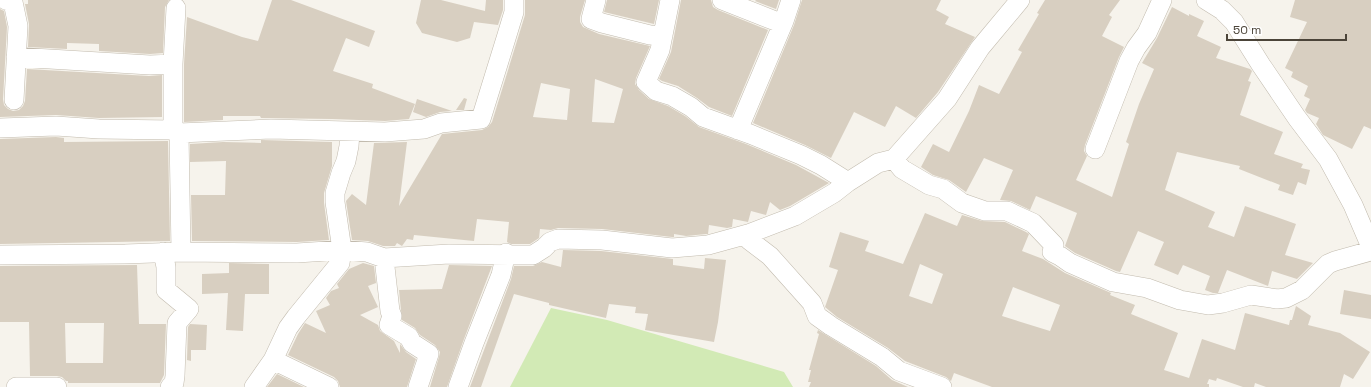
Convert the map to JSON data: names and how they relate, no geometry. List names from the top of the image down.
{
  "scale_bar": "50 m"
}
